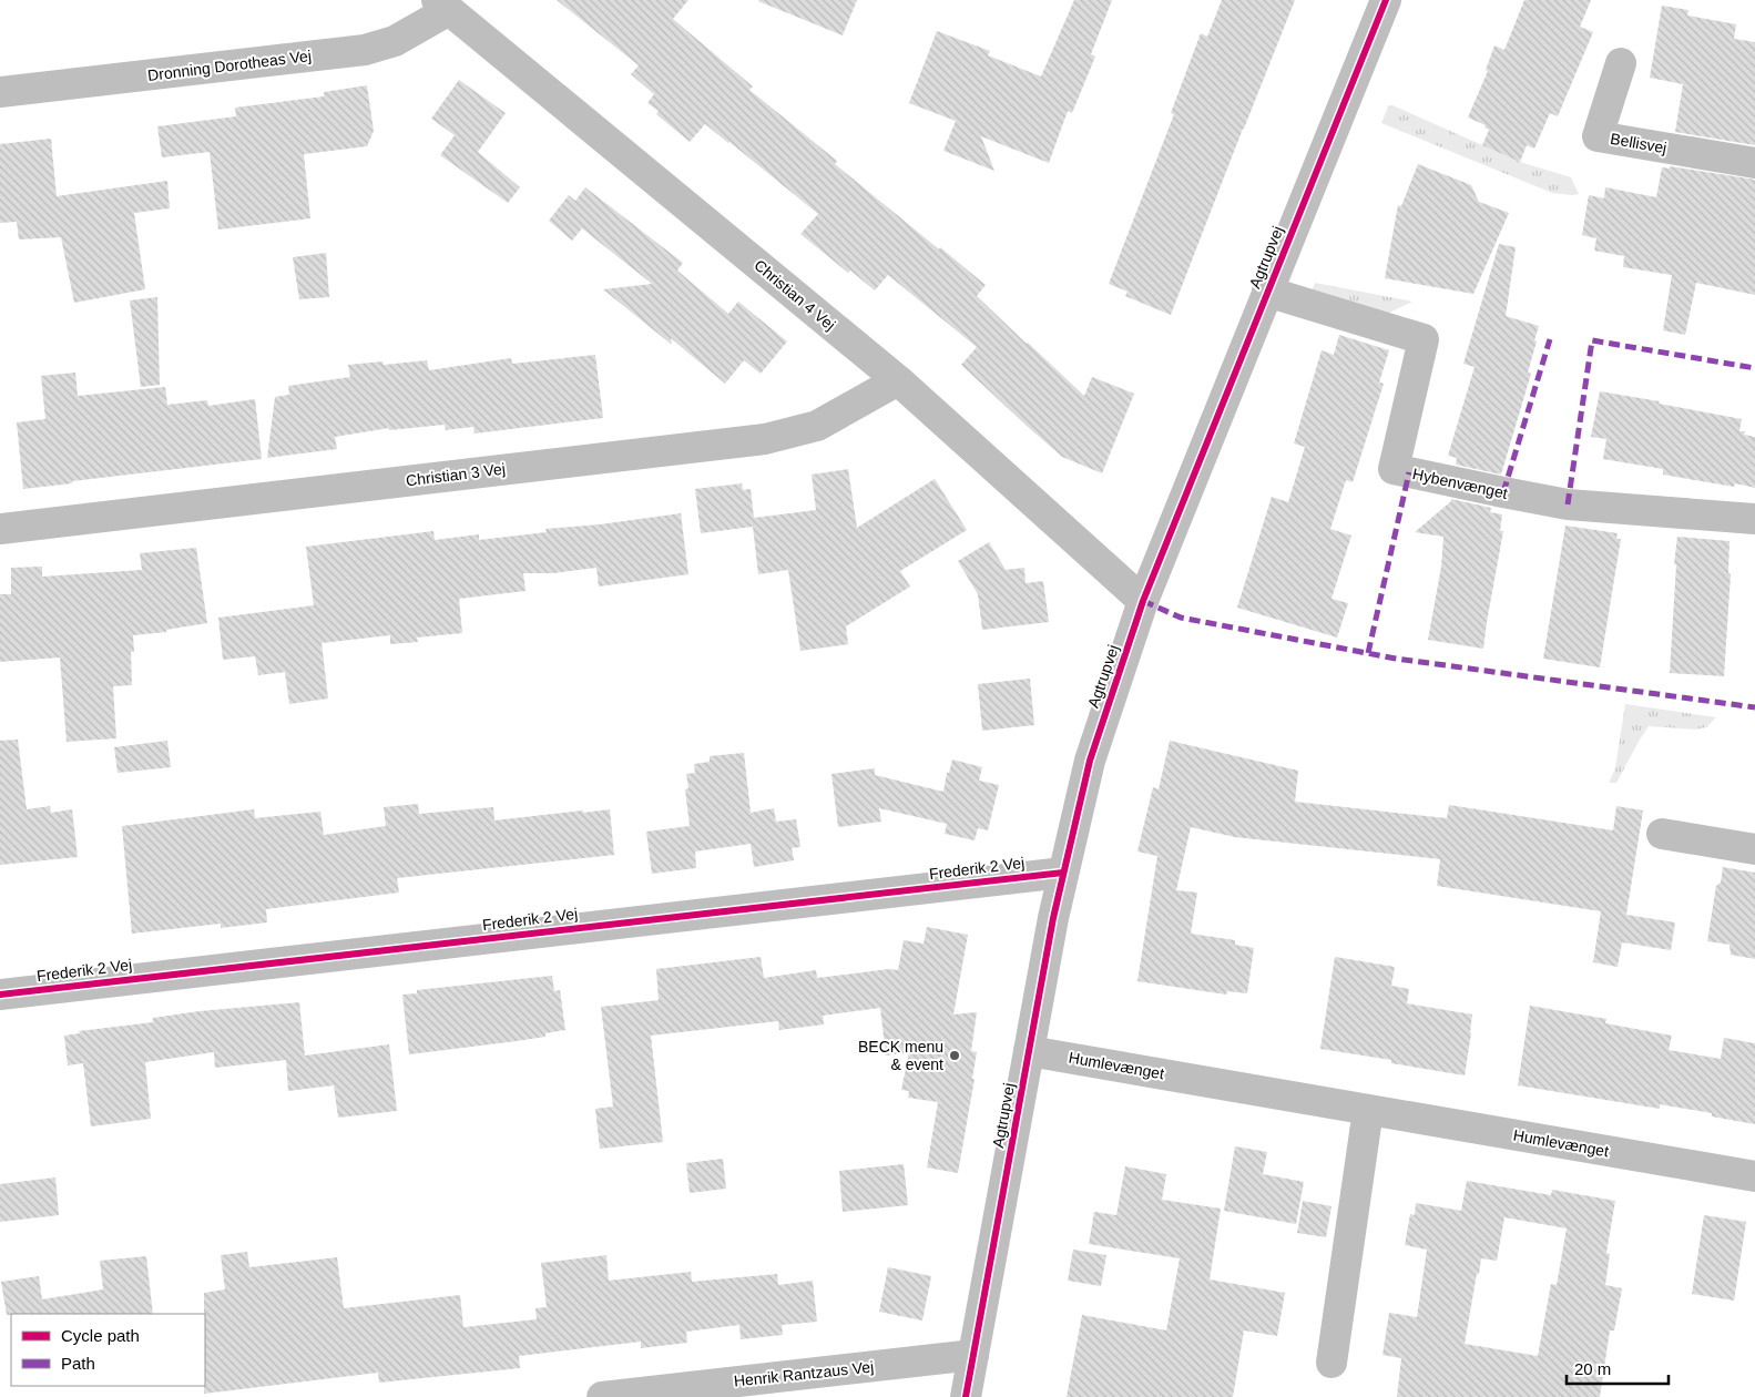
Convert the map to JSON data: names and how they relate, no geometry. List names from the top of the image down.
{
  "streets": {
    "street": [
      "Dronning Dorotheas Vej",
      "Bellisvej",
      "Agtrupvej",
      "Christian 4 Vej",
      "Christian 3 Vej",
      "Hybenvænget",
      "Frederik 2 Vej",
      "Humlevænget",
      "Henrik Rantzaus Vej"
    ]
  },
  "crossings": [
    ["Dronning Dorotheas Vej", "Christian 4 Vej"],
    ["Agtrupvej", "Christian 4 Vej"],
    ["Agtrupvej", "Hybenvænget"],
    ["Agtrupvej", "Frederik 2 Vej"],
    ["Agtrupvej", "Humlevænget"],
    ["Agtrupvej", "Henrik Rantzaus Vej"],
    ["Christian 4 Vej", "Christian 3 Vej"]
  ],
  "places": ["BECK menu & event"],
  "legend": ["Cycle path", "Path"],
  "scale_bar": "20 m"
}
